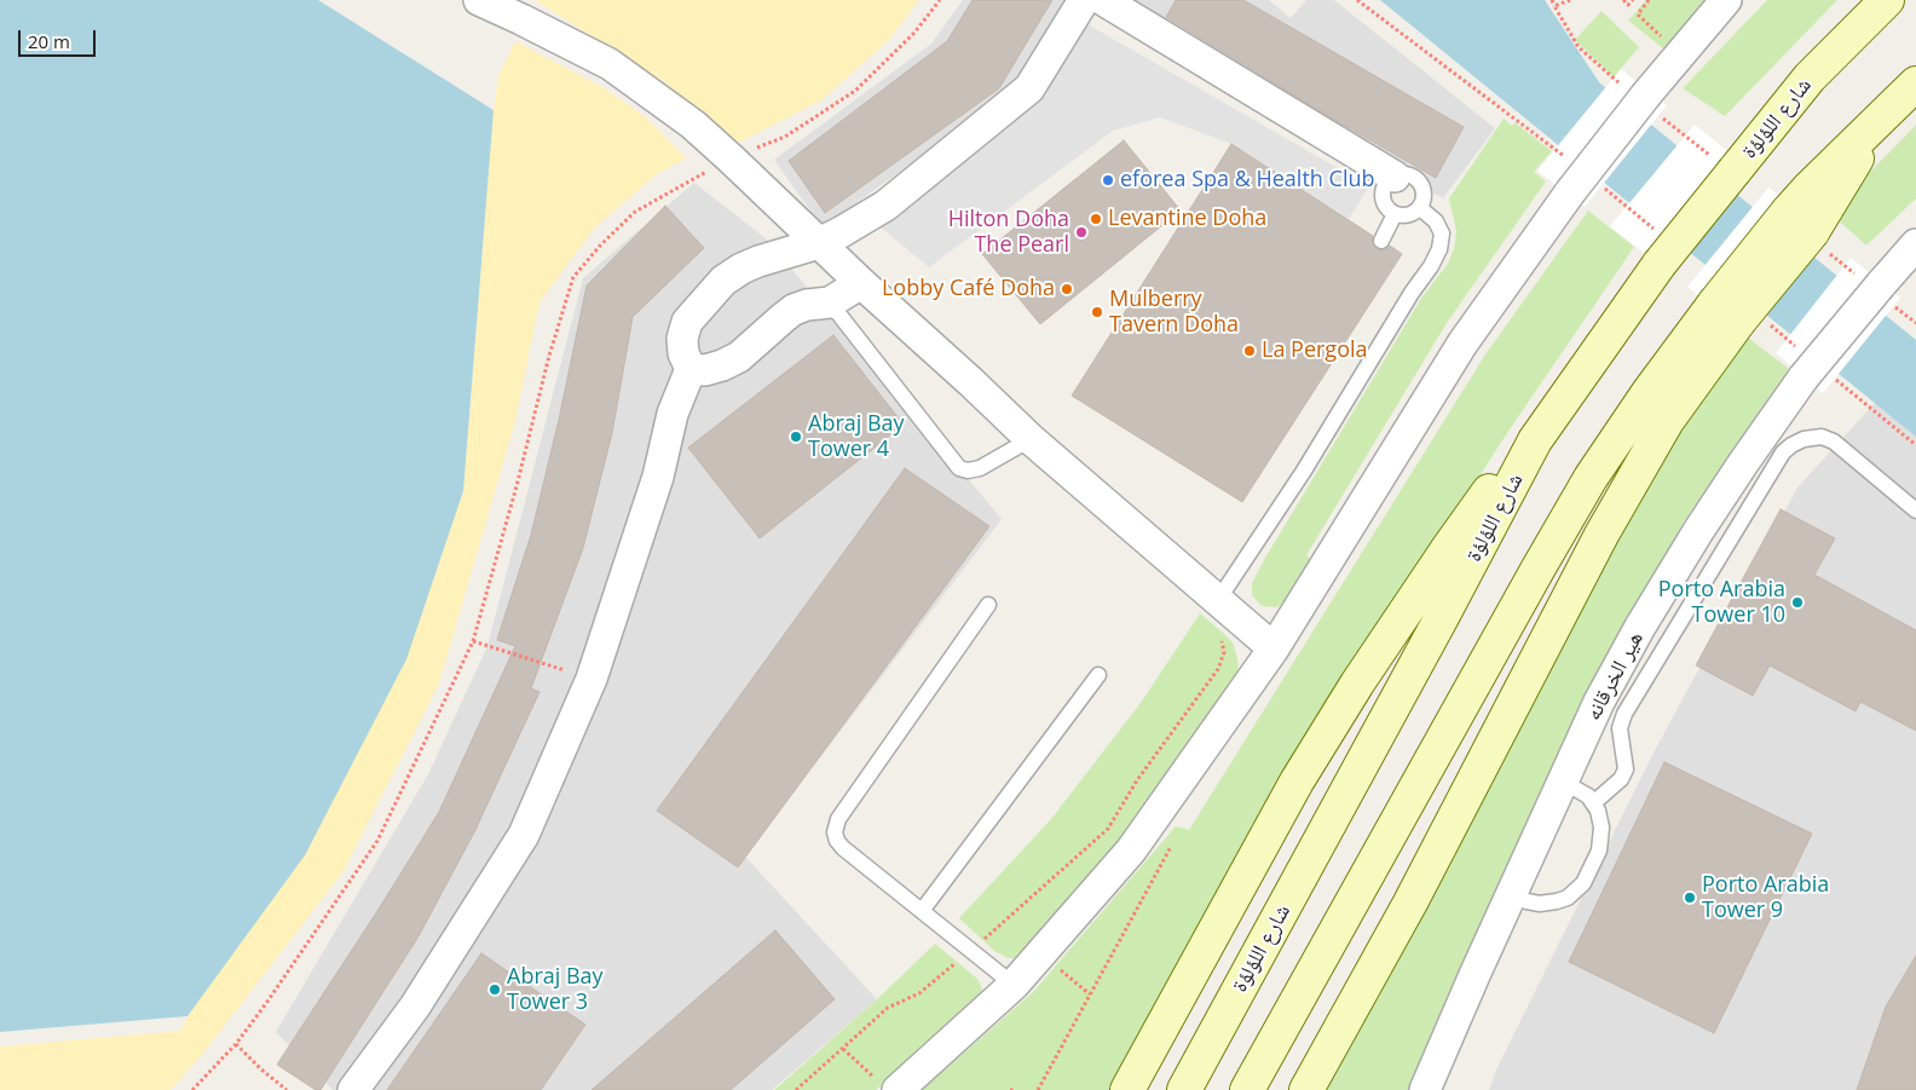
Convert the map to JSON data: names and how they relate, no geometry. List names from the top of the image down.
{
  "streets": {
    "main road": ["شارع اللؤلؤة"],
    "street": ["هير الخرقانه"]
  },
  "places": [
    "eforea Spa & Health Club",
    "Levantine Doha",
    "Hilton Doha The Pearl",
    "Lobby Café Doha",
    "Mulberry Tavern Doha",
    "La Pergola",
    "Abraj Bay Tower 4",
    "Porto Arabia Tower 10",
    "Porto Arabia Tower 9",
    "Abraj Bay Tower 3"
  ],
  "scale_bar": "20 m"
}
